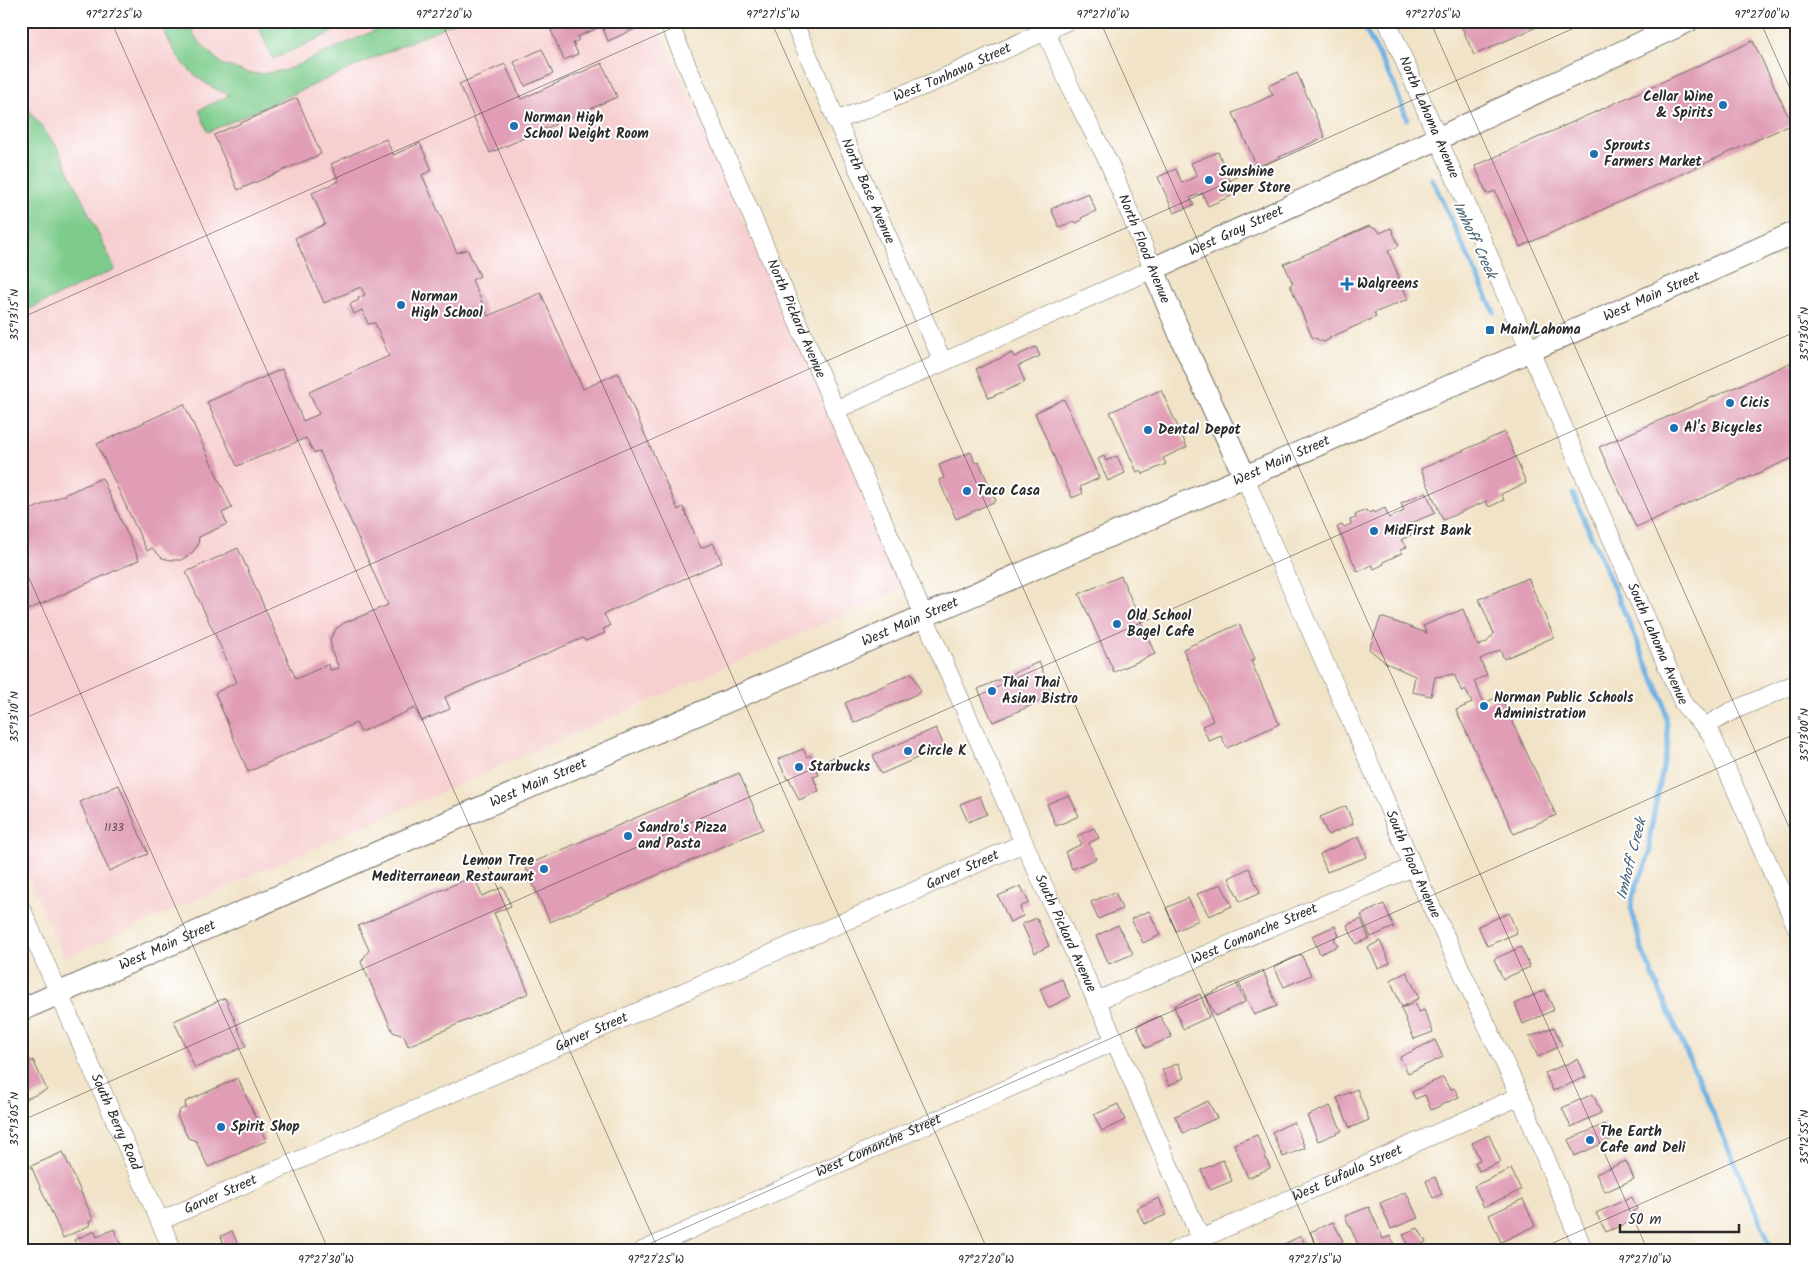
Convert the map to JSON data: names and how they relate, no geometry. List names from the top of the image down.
{
  "streets": {
    "main road": ["West Gray Street", "North Flood Avenue", "West Main Street"],
    "street": [
      "West Tonhawa Street",
      "North Lahoma Avenue",
      "North Base Avenue",
      "North Pickard Avenue",
      "South Lahoma Avenue",
      "South Flood Avenue",
      "Garver Street",
      "South Pickard Avenue",
      "West Comanche Street",
      "South Berry Road",
      "West Eufaula Street"
    ]
  },
  "crossings": [
    ["West Tonhawa Street", "North Base Avenue"],
    ["West Tonhawa Street", "North Flood Avenue"],
    ["North Lahoma Avenue", "West Gray Street"],
    ["North Lahoma Avenue", "West Main Street"],
    ["North Lahoma Avenue", "South Lahoma Avenue"],
    ["North Base Avenue", "West Gray Street"],
    ["West Gray Street", "North Flood Avenue"],
    ["West Gray Street", "North Pickard Avenue"],
    ["North Flood Avenue", "West Main Street"],
    ["North Flood Avenue", "South Flood Avenue"],
    ["West Main Street", "North Pickard Avenue"],
    ["West Main Street", "South Lahoma Avenue"],
    ["West Main Street", "South Flood Avenue"],
    ["West Main Street", "South Pickard Avenue"],
    ["West Main Street", "South Berry Road"],
    ["North Pickard Avenue", "South Pickard Avenue"],
    ["South Flood Avenue", "West Comanche Street"],
    ["South Flood Avenue", "West Eufaula Street"],
    ["Garver Street", "South Pickard Avenue"],
    ["Garver Street", "South Berry Road"],
    ["South Pickard Avenue", "West Comanche Street"],
    ["South Pickard Avenue", "West Eufaula Street"]
  ],
  "water": ["Imhoff Creek"],
  "places": {
    "other": [
      "Cellar Wine & Spirits",
      "Norman High School Weight Room",
      "Sprouts Farmers Market",
      "Sunshine Super Store",
      "Norman High School",
      "Cicis",
      "Al's Bicycles",
      "Dental Depot",
      "Taco Casa",
      "MidFirst Bank",
      "Old School Bagel Cafe",
      "Thai Thai Asian Bistro",
      "Norman Public Schools Administration",
      "Circle K",
      "Starbucks",
      "Sandro's Pizza and Pasta",
      "Lemon Tree Mediterranean Restaurant",
      "Spirit Shop",
      "The Earth Cafe and Deli"
    ],
    "health": ["Walgreens"],
    "transit": ["Main/Lahoma"]
  },
  "house_numbers": ["1133"],
  "scale_bar": "50 m",
  "coordinates": [
    "97°27'25\"W",
    "97°27'20\"W",
    "97°27'15\"W",
    "97°27'10\"W",
    "97°27'05\"W",
    "97°27'00\"W",
    "35°13'15\"N",
    "35°13'05\"N",
    "35°13'10\"N",
    "35°13'00\"N",
    "35°12'55\"N",
    "97°27'30\"W"
  ]
}
